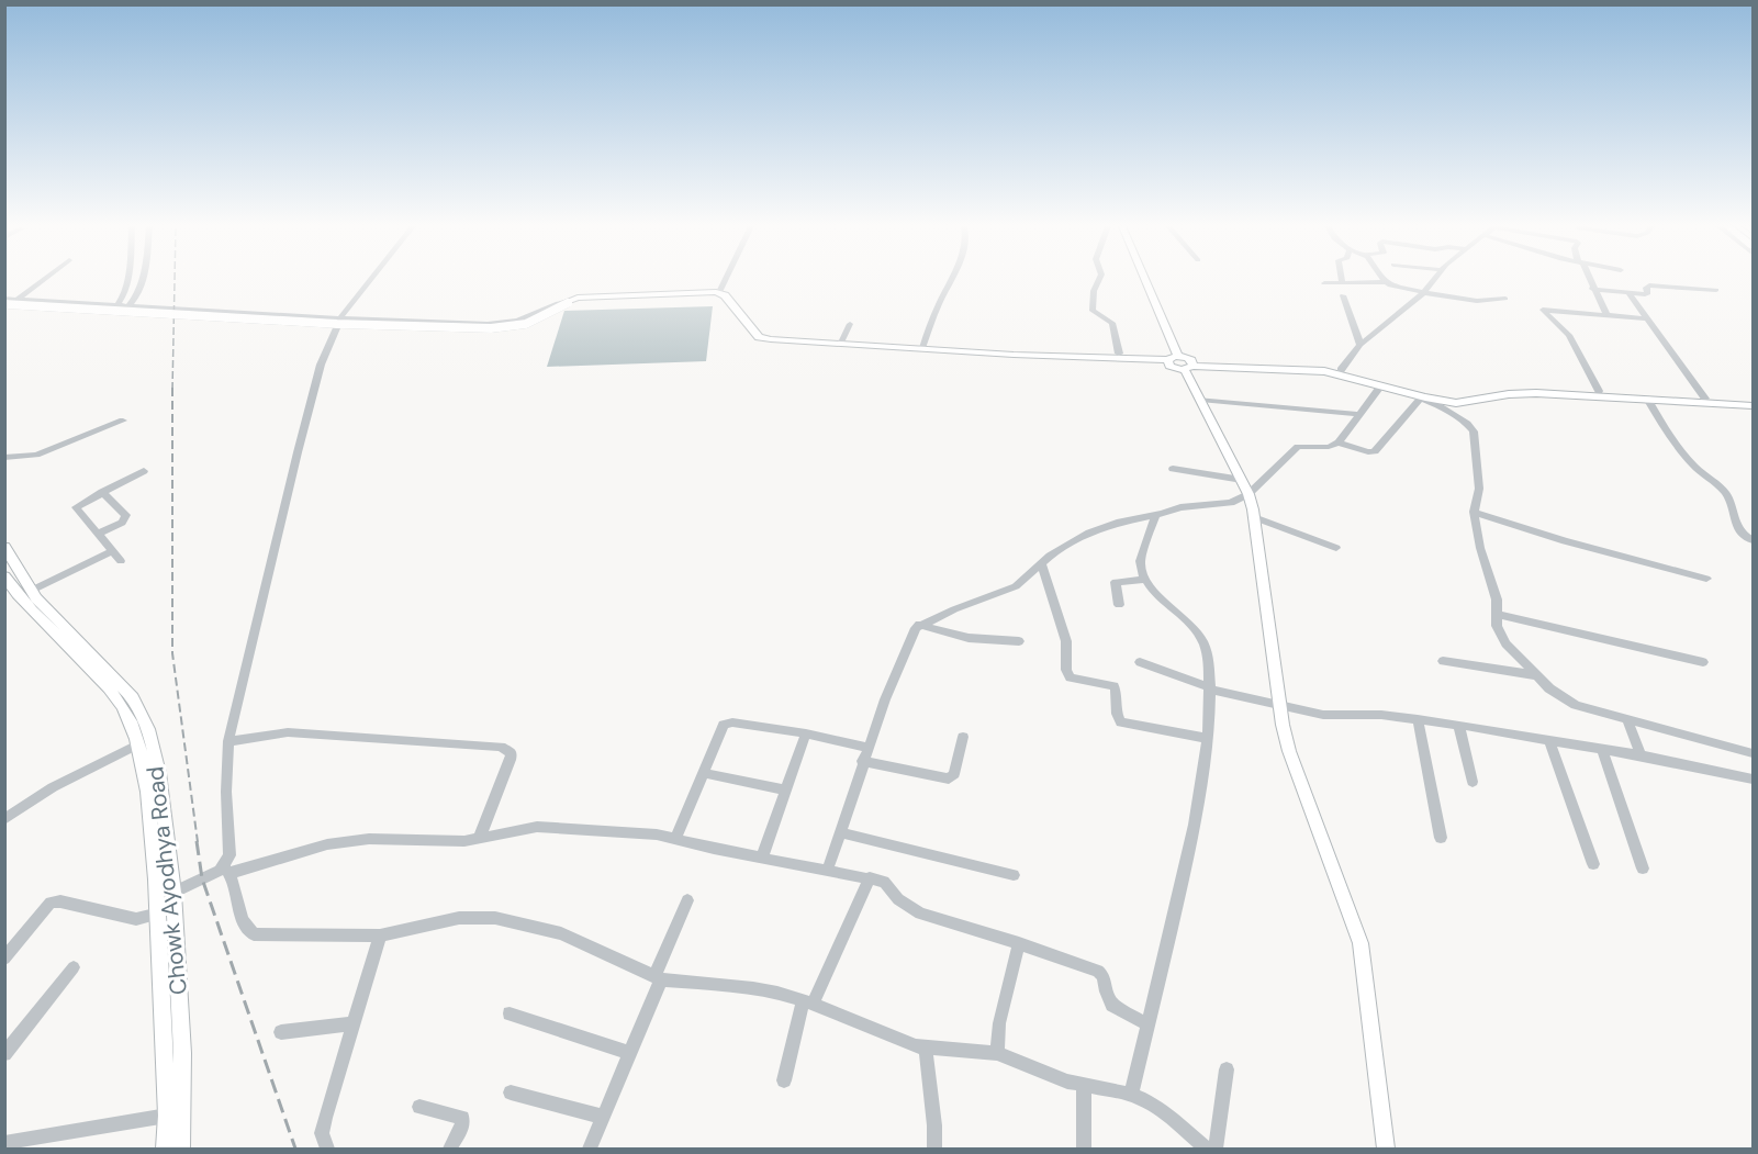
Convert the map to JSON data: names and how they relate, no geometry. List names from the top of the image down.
{
  "streets": {
    "main road": ["Chowk Ayodhya Road"]
  }
}
